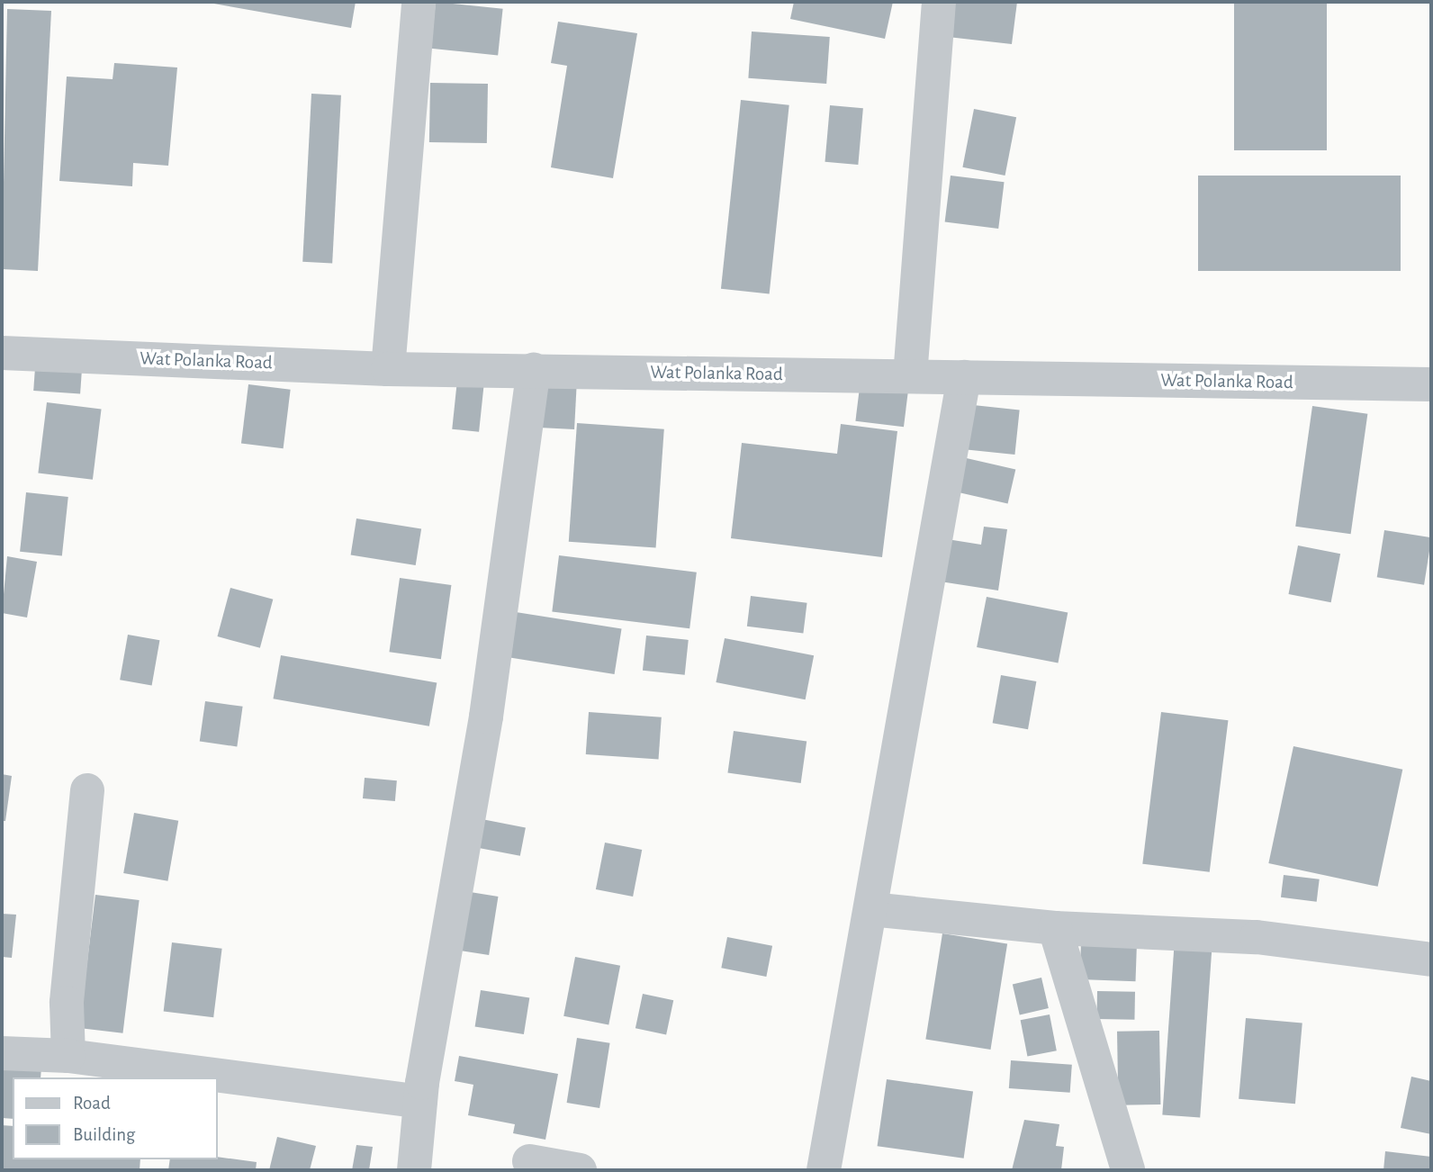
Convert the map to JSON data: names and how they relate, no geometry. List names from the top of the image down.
{
  "streets": {
    "street": ["Wat Polanka Road"]
  },
  "legend": ["Road", "Building"]
}
